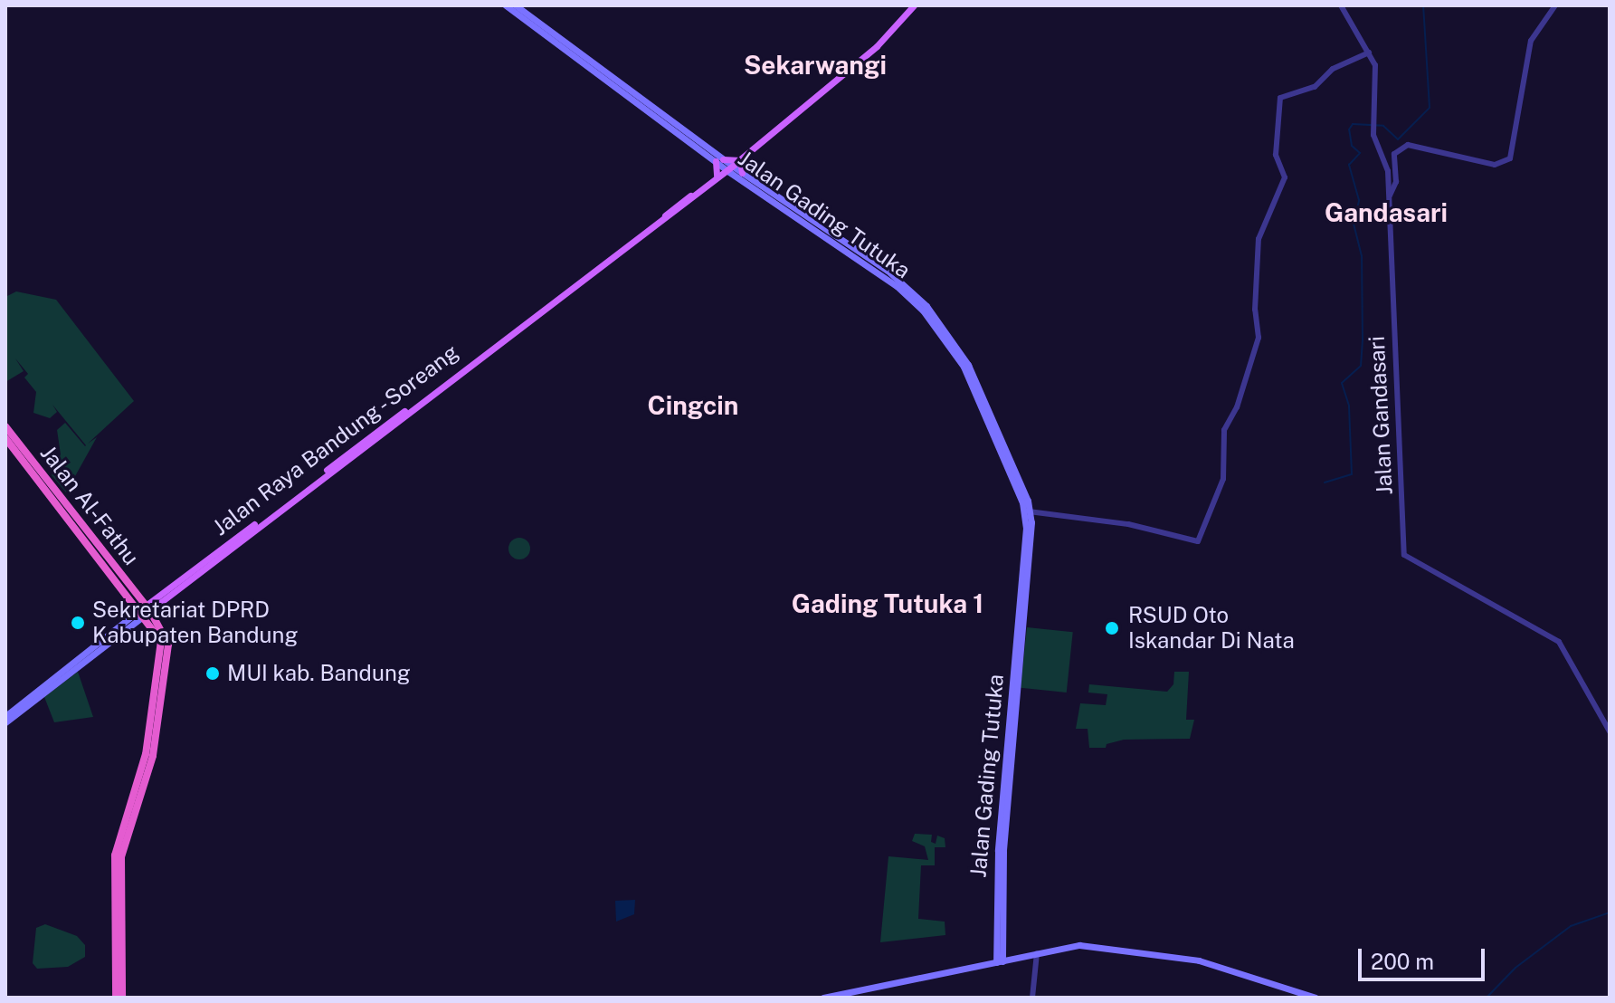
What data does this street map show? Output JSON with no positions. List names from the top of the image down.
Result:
{
  "streets": {
    "highway": ["Jalan Al-Fathu"],
    "main road": ["Jalan Gading Tutuka", "Jalan Raya Bandung - Soreang"],
    "street": ["Jalan Gandasari"]
  },
  "crossings": [
    ["Jalan Gading Tutuka", "Jalan Raya Bandung - Soreang"],
    ["Jalan Raya Bandung - Soreang", "Jalan Al-Fathu"]
  ],
  "districts": [
    "Sekarwangi",
    "Gandasari",
    "Cingcin",
    "Gading Tutuka 1"
  ],
  "places": ["Sekretariat DPRD Kabupaten Bandung", "RSUD Oto Iskandar Di Nata", "MUI kab. Bandung"],
  "scale_bar": "200 m"
}
